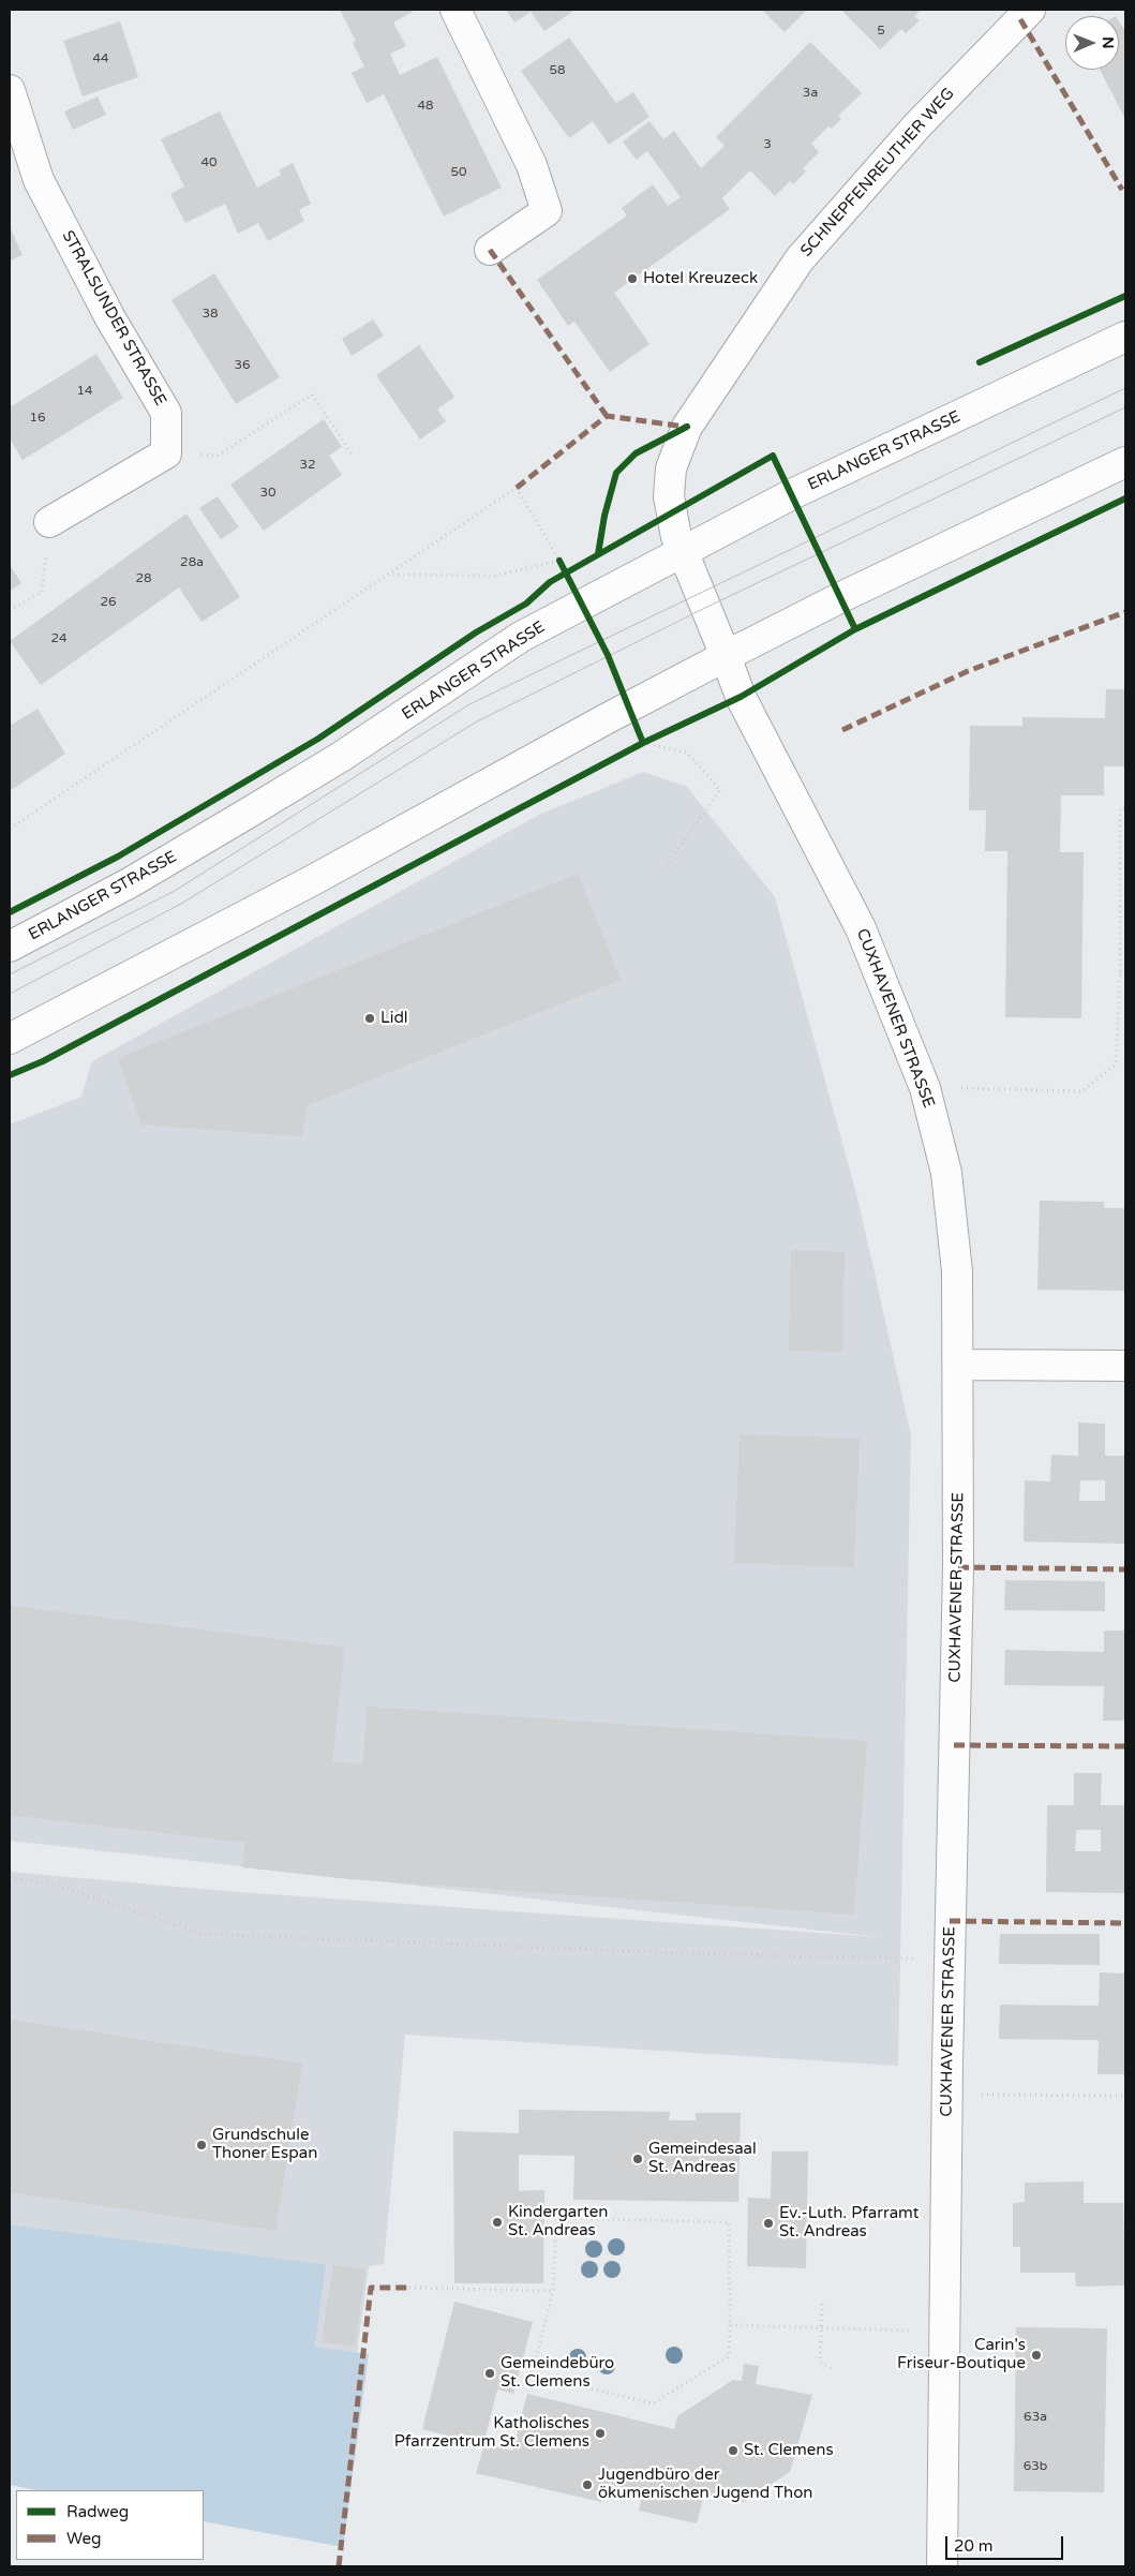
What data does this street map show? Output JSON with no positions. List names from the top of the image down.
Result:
{
  "streets": {
    "street": [
      "SCHNEPFENREUTHER WEG",
      "STRALSUNDER STRASSE",
      "ERLANGER STRASSE",
      "CUXHAVENER STRASSE"
    ]
  },
  "crossings": [
    ["SCHNEPFENREUTHER WEG", "ERLANGER STRASSE"],
    ["SCHNEPFENREUTHER WEG", "CUXHAVENER STRASSE"]
  ],
  "places": [
    "Hotel Kreuzeck",
    "Lidl",
    "Grundschule Thoner Espan",
    "Gemeindesaal St. Andreas",
    "Kindergarten St. Andreas",
    "Ev.-Luth. Pfarramt St. Andreas",
    "Carin's Friseur-Boutique",
    "Gemeindebüro St. Clemens",
    "Katholisches Pfarrzentrum St. Clemens",
    "St. Clemens",
    "Jugendbüro der ökumenischen Jugend Thon"
  ],
  "house_numbers": [
    "5",
    "44",
    "58",
    "3a",
    "48",
    "3",
    "40",
    "50",
    "38",
    "36",
    "14",
    "16",
    "32",
    "30",
    "28a",
    "28",
    "26",
    "24",
    "63a",
    "63b"
  ],
  "legend": ["Radweg", "Weg"],
  "scale_bar": "20 m",
  "north": "right"
}
